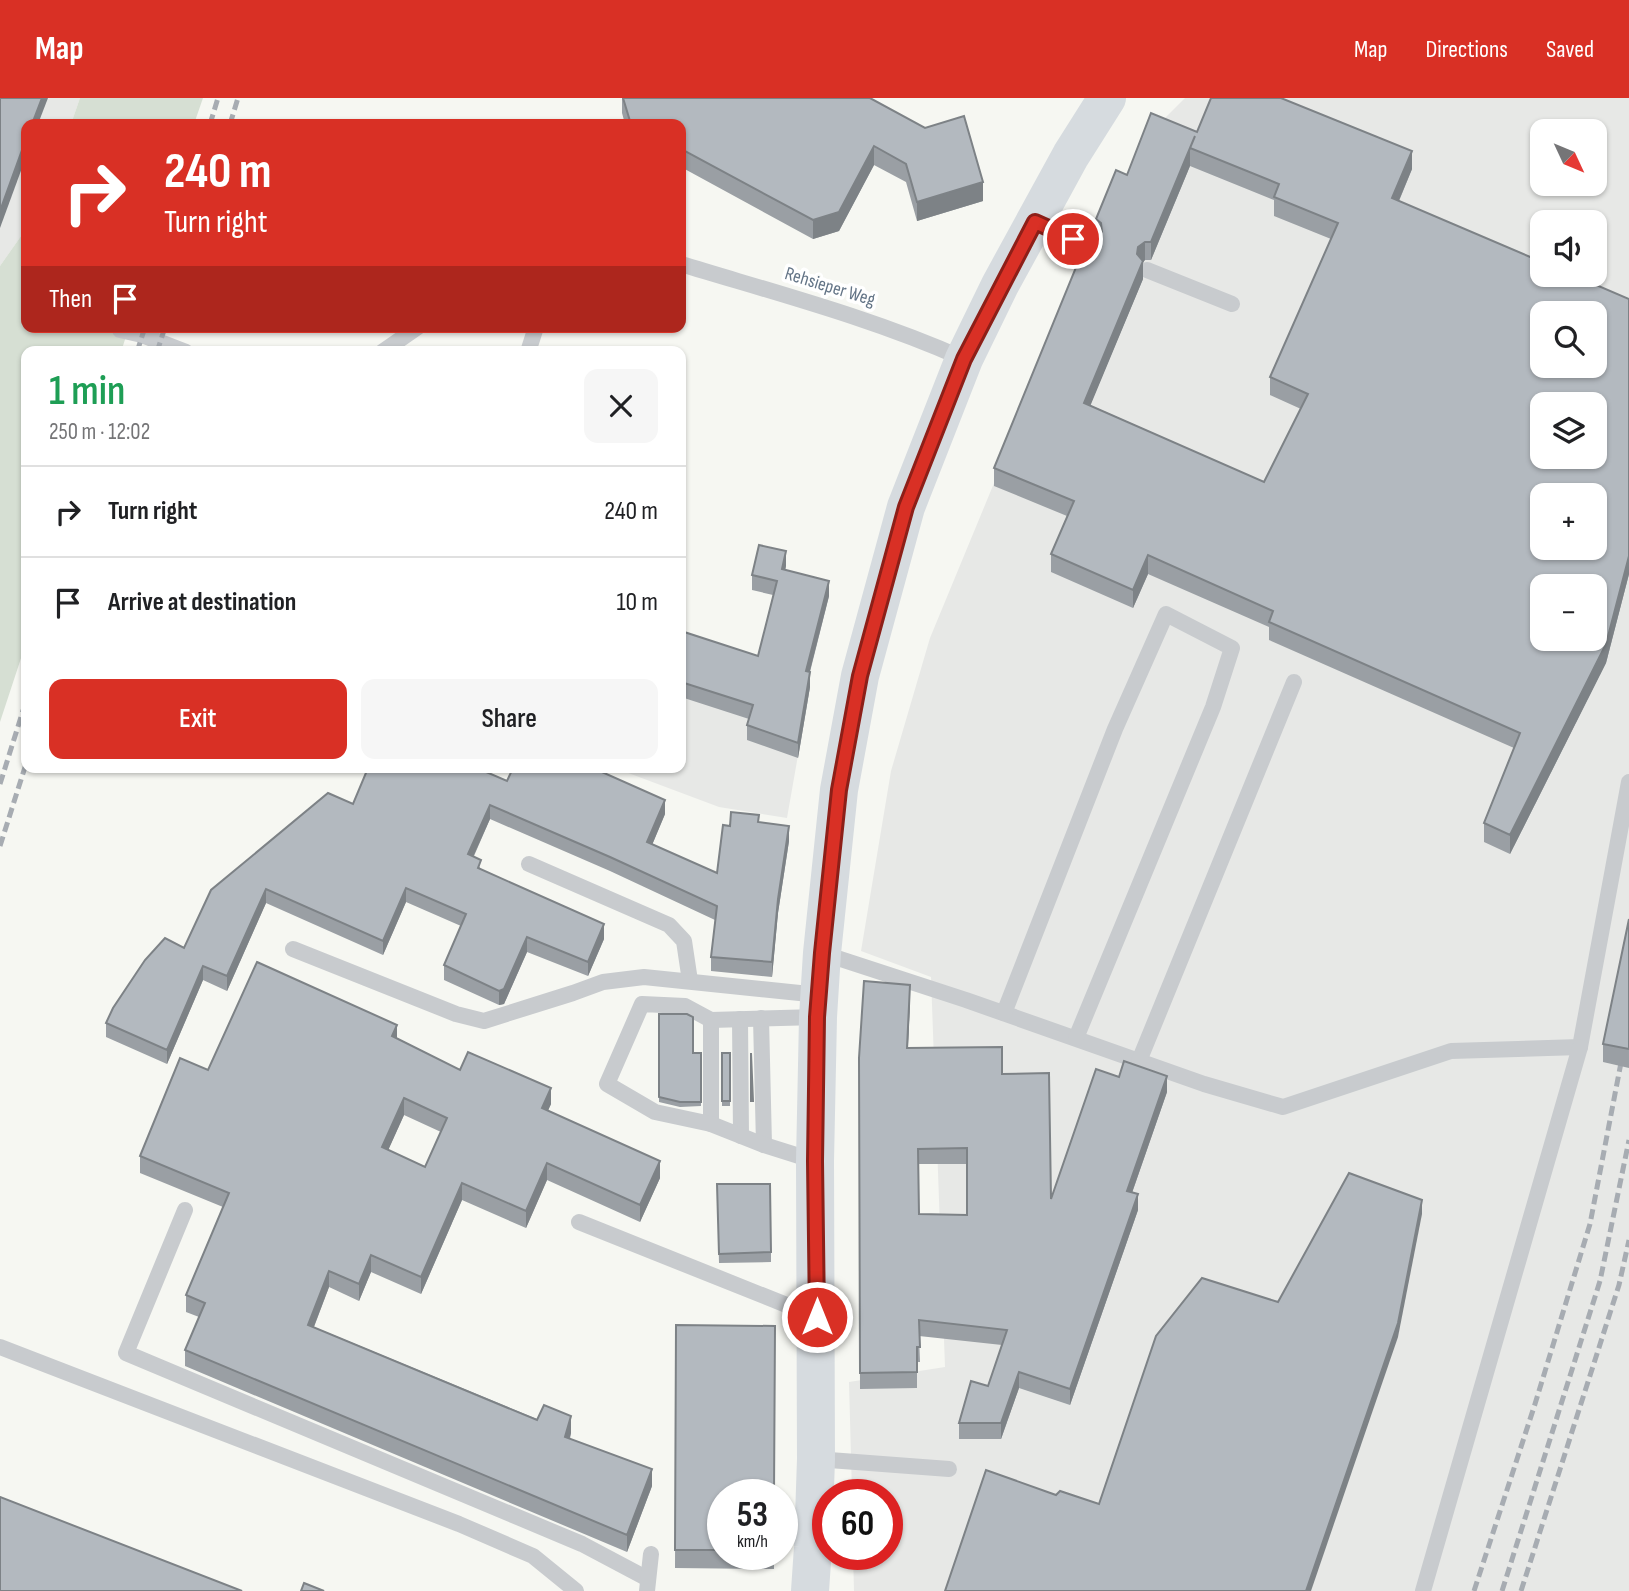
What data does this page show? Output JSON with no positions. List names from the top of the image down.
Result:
{
  "streets": {
    "lane": ["Rehsieper Weg"]
  },
  "north": "bottom right",
  "page": {
    "header": "Map",
    "nav": ["Map", "Directions", "Saved"],
    "map_buttons": ["+", "−"],
    "turn": ["240 m", "Turn right"],
    "then": "Then",
    "heading": ["1 min", "250 m · 12:02"],
    "list": [
      {
        "name": "Turn right",
        "value": "240 m"
      },
      {
        "name": "Arrive at destination",
        "value": "10 m"
      }
    ],
    "buttons": ["Exit", "Share"],
    "speed": "53 km/h",
    "limit": "60"
  }
}
